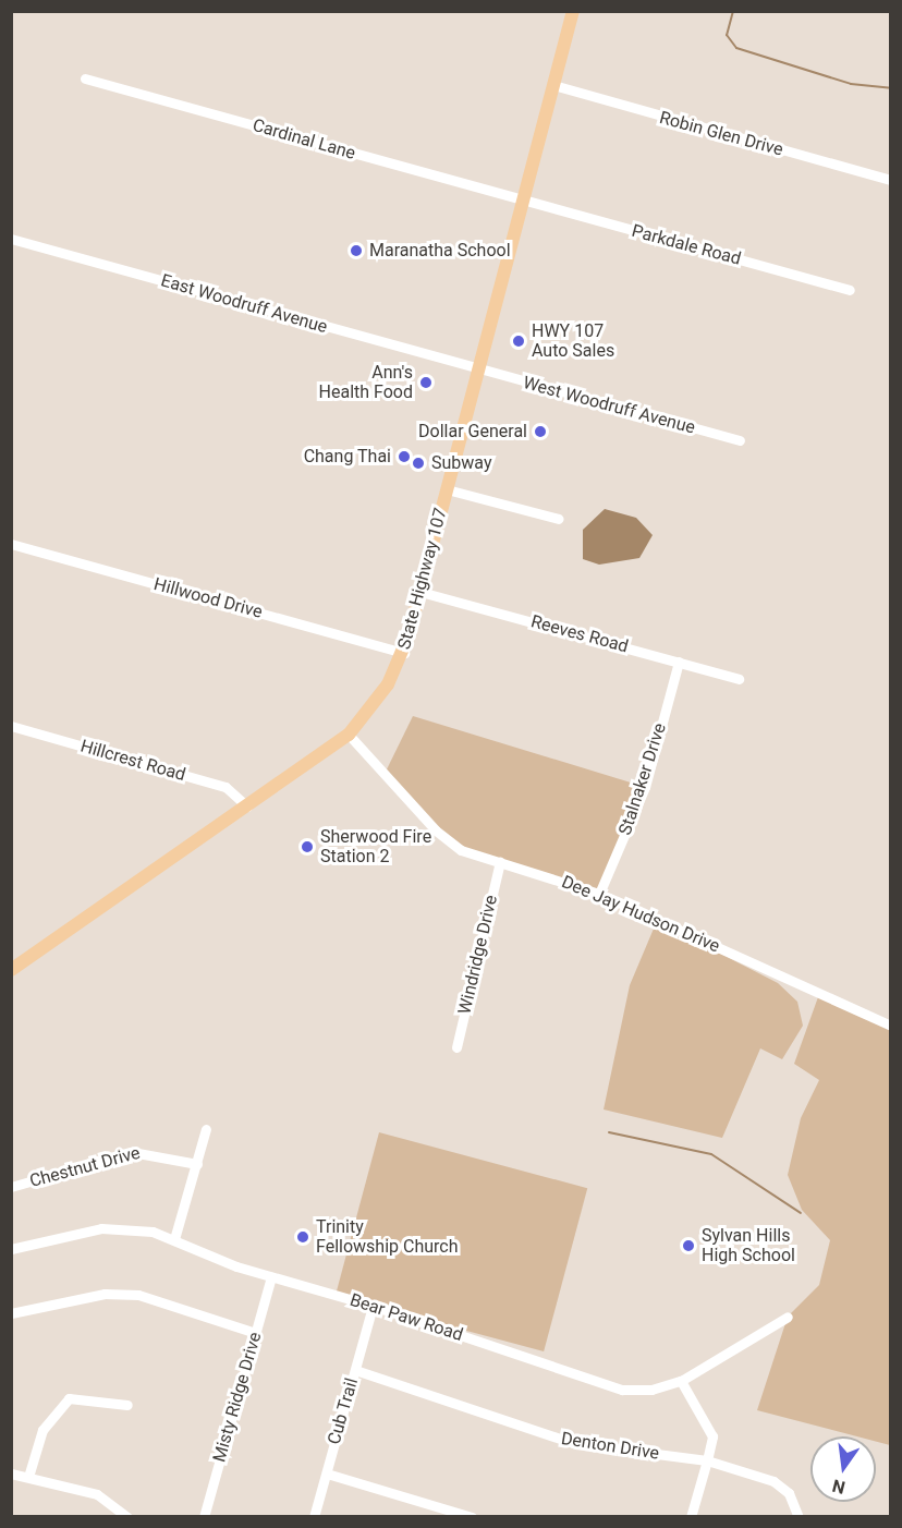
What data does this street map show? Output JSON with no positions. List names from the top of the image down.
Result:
{
  "streets": {
    "main road": ["State Highway 107"],
    "street": [
      "Robin Glen Drive",
      "Cardinal Lane",
      "Parkdale Road",
      "East Woodruff Avenue",
      "West Woodruff Avenue",
      "Hillwood Drive",
      "Reeves Road",
      "Hillcrest Road",
      "Stalnaker Drive",
      "Dee Jay Hudson Drive",
      "Windridge Drive",
      "Chestnut Drive",
      "Bear Paw Road",
      "Misty Ridge Drive",
      "Cub Trail",
      "Denton Drive"
    ]
  },
  "crossings": [
    ["Robin Glen Drive", "State Highway 107"],
    ["Cardinal Lane", "Parkdale Road"],
    ["Cardinal Lane", "State Highway 107"],
    ["Parkdale Road", "State Highway 107"],
    ["East Woodruff Avenue", "West Woodruff Avenue"],
    ["East Woodruff Avenue", "State Highway 107"],
    ["West Woodruff Avenue", "State Highway 107"],
    ["State Highway 107", "Hillwood Drive"],
    ["State Highway 107", "Reeves Road"],
    ["State Highway 107", "Hillcrest Road"],
    ["State Highway 107", "Dee Jay Hudson Drive"],
    ["Reeves Road", "Stalnaker Drive"],
    ["Stalnaker Drive", "Dee Jay Hudson Drive"],
    ["Dee Jay Hudson Drive", "Windridge Drive"],
    ["Bear Paw Road", "Misty Ridge Drive"],
    ["Bear Paw Road", "Cub Trail"],
    ["Cub Trail", "Denton Drive"]
  ],
  "places": [
    "Maranatha School",
    "HWY 107 Auto Sales",
    "Ann's Health Food",
    "Dollar General",
    "Chang Thai",
    "Subway",
    "Sherwood Fire Station 2",
    "Trinity Fellowship Church",
    "Sylvan Hills High School"
  ],
  "north": "bottom"
}
